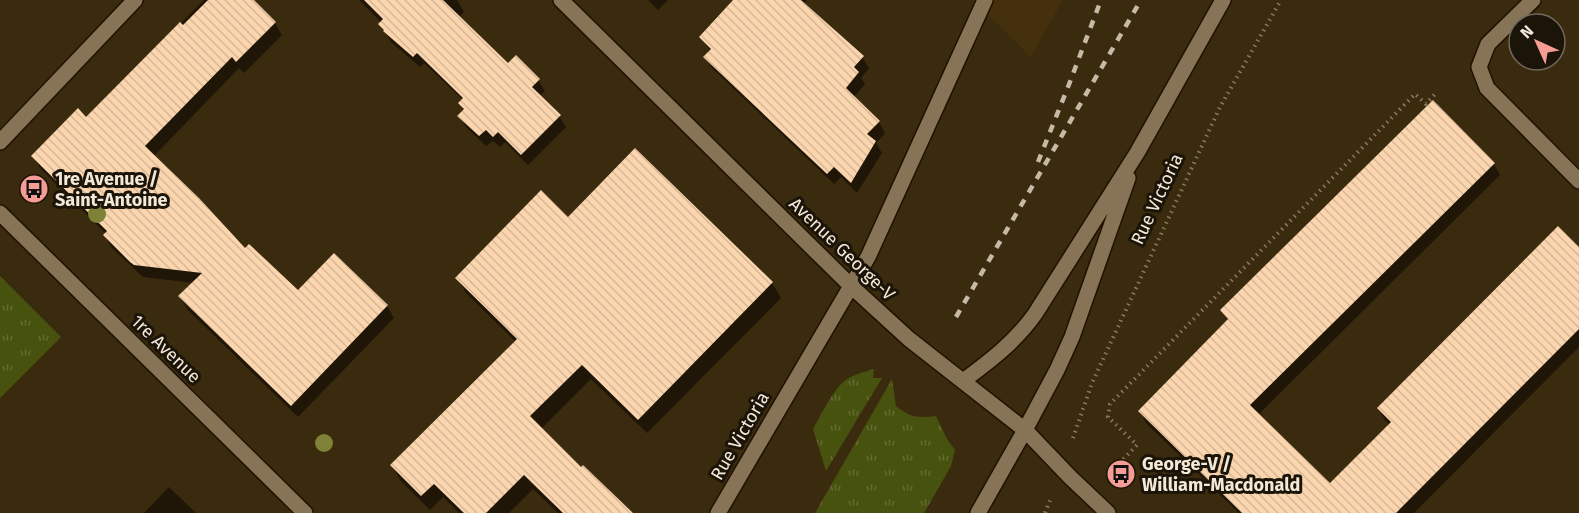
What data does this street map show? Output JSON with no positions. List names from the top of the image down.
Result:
{
  "streets": {
    "street": ["Rue Victoria", "Avenue George-V", "1re Avenue"]
  },
  "crossings": [
    ["Rue Victoria", "Avenue George-V"]
  ],
  "places": {
    "bus stop": ["1re Avenue / Saint-Antoine", "George-V / William-Macdonald"]
  },
  "north": "top left"
}
